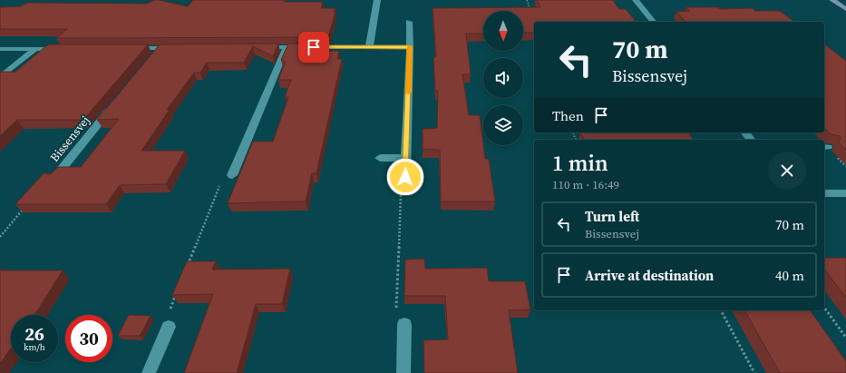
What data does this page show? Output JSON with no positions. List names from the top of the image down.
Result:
{
  "streets": {
    "street": ["Bissensvej"]
  },
  "north": "bottom",
  "page": {
    "turn": ["70 m", "Bissensvej"],
    "then": "Then",
    "heading": ["1 min", "110 m · 16:49"],
    "list": [
      {
        "name": "Turn left",
        "note": "Bissensvej",
        "value": "70 m"
      },
      {
        "name": "Arrive at destination",
        "value": "40 m"
      }
    ],
    "speed": "26 km/h",
    "limit": "30"
  }
}
